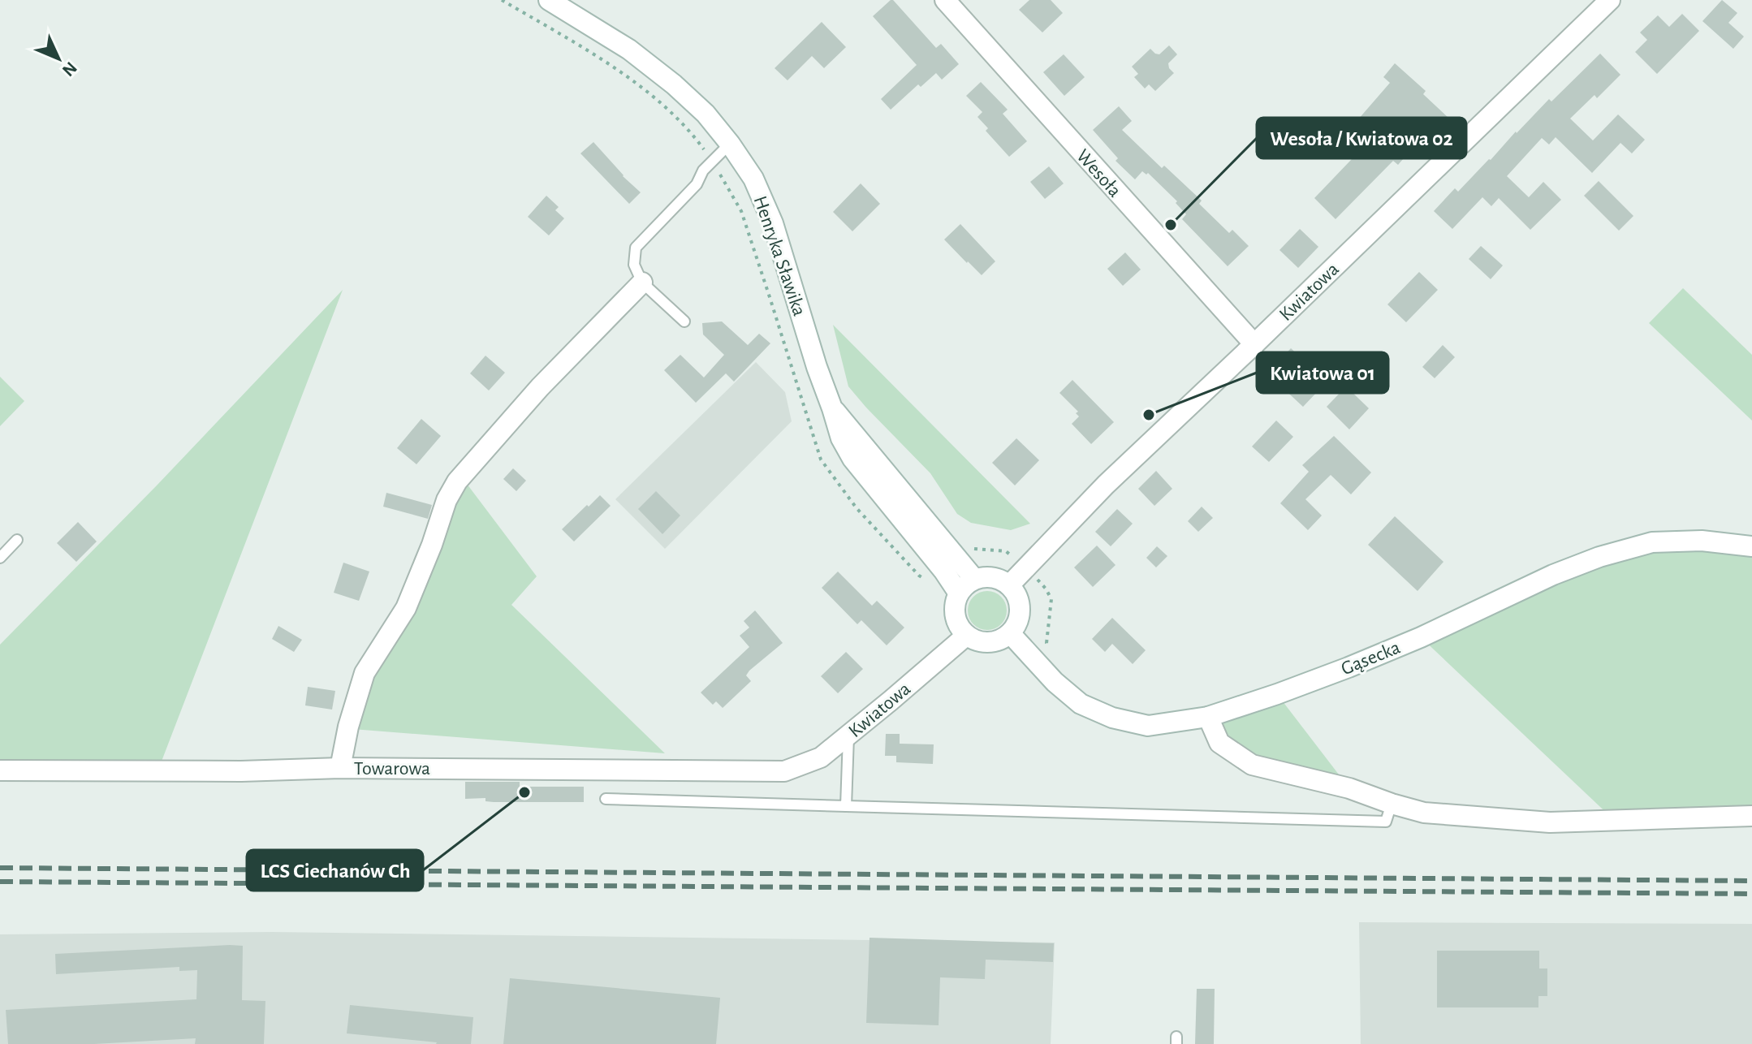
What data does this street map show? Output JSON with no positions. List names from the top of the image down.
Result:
{
  "streets": {
    "street": [
      "Wesoła",
      "Henryka Sławika",
      "Kwiatowa",
      "Gąsecka",
      "Towarowa"
    ]
  },
  "crossings": [
    ["Wesoła", "Kwiatowa"],
    ["Henryka Sławika", "Kwiatowa"],
    ["Henryka Sławika", "Gąsecka"],
    ["Kwiatowa", "Gąsecka"],
    ["Kwiatowa", "Towarowa"]
  ],
  "places": ["Wesoła / Kwiatowa 02", "Kwiatowa 01", "LCS Ciechanów Ch"],
  "north": "bottom right"
}
